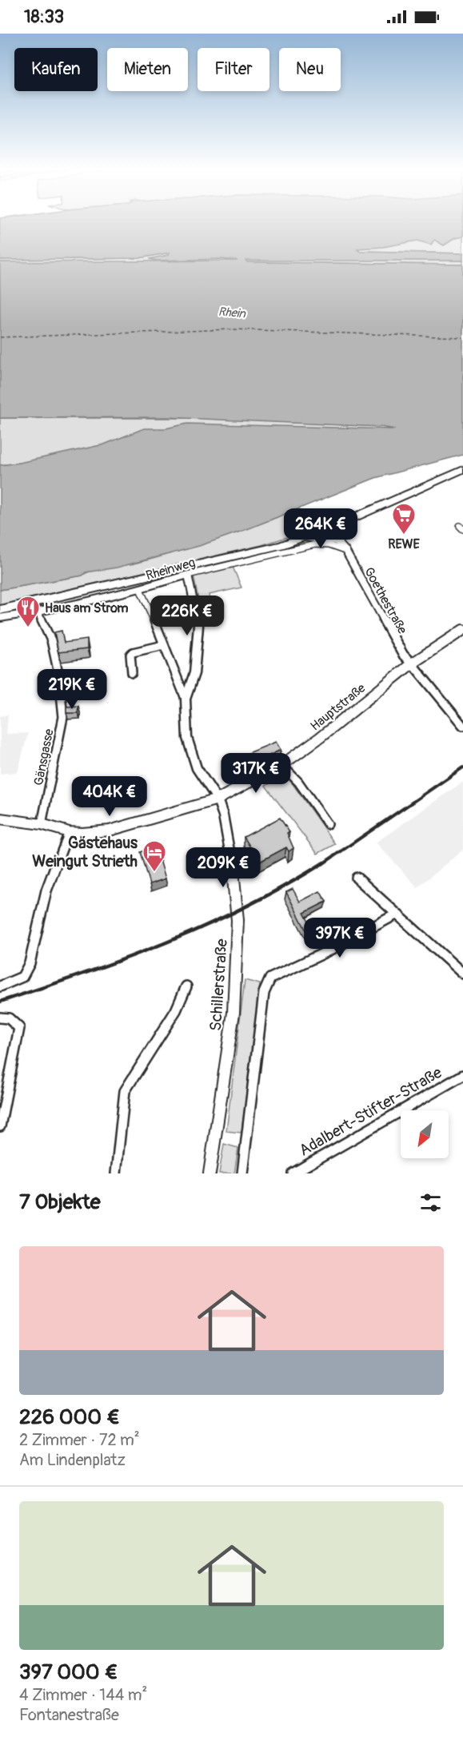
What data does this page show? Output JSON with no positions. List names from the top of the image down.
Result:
{
  "streets": {
    "main road": ["Hauptstraße"],
    "street": [
      "Rheinweg",
      "Goethestraße",
      "Gänsgasse",
      "Schillerstraße",
      "Adalbert-Stifter-Straße"
    ]
  },
  "crossings": [
    ["Rheinweg", "Goethestraße"],
    ["Rheinweg", "Gänsgasse"],
    ["Goethestraße", "Hauptstraße"],
    ["Hauptstraße", "Gänsgasse"],
    ["Hauptstraße", "Schillerstraße"]
  ],
  "water": ["Rhein"],
  "places": {
    "supermarket": ["REWE"],
    "restaurant": ["Haus am Strom"],
    "hotel": ["Gästehaus Weingut Strieth"]
  },
  "north": "bottom left",
  "page": {
    "status": "18:33",
    "chip": [
      "Kaufen",
      "Mieten",
      "Filter",
      "Neu"
    ],
    "price": [
      "264K €",
      "226K €",
      "219K €",
      "317K €",
      "404K €",
      "209K €",
      "397K €"
    ],
    "heading": "7 Objekte",
    "list": [
      {
        "name": "226 000 €",
        "note": "2 Zimmer · 72 m² · Am Lindenplatz"
      },
      {
        "name": "397 000 €",
        "note": "4 Zimmer · 144 m² · Fontanestraße"
      }
    ]
  }
}
